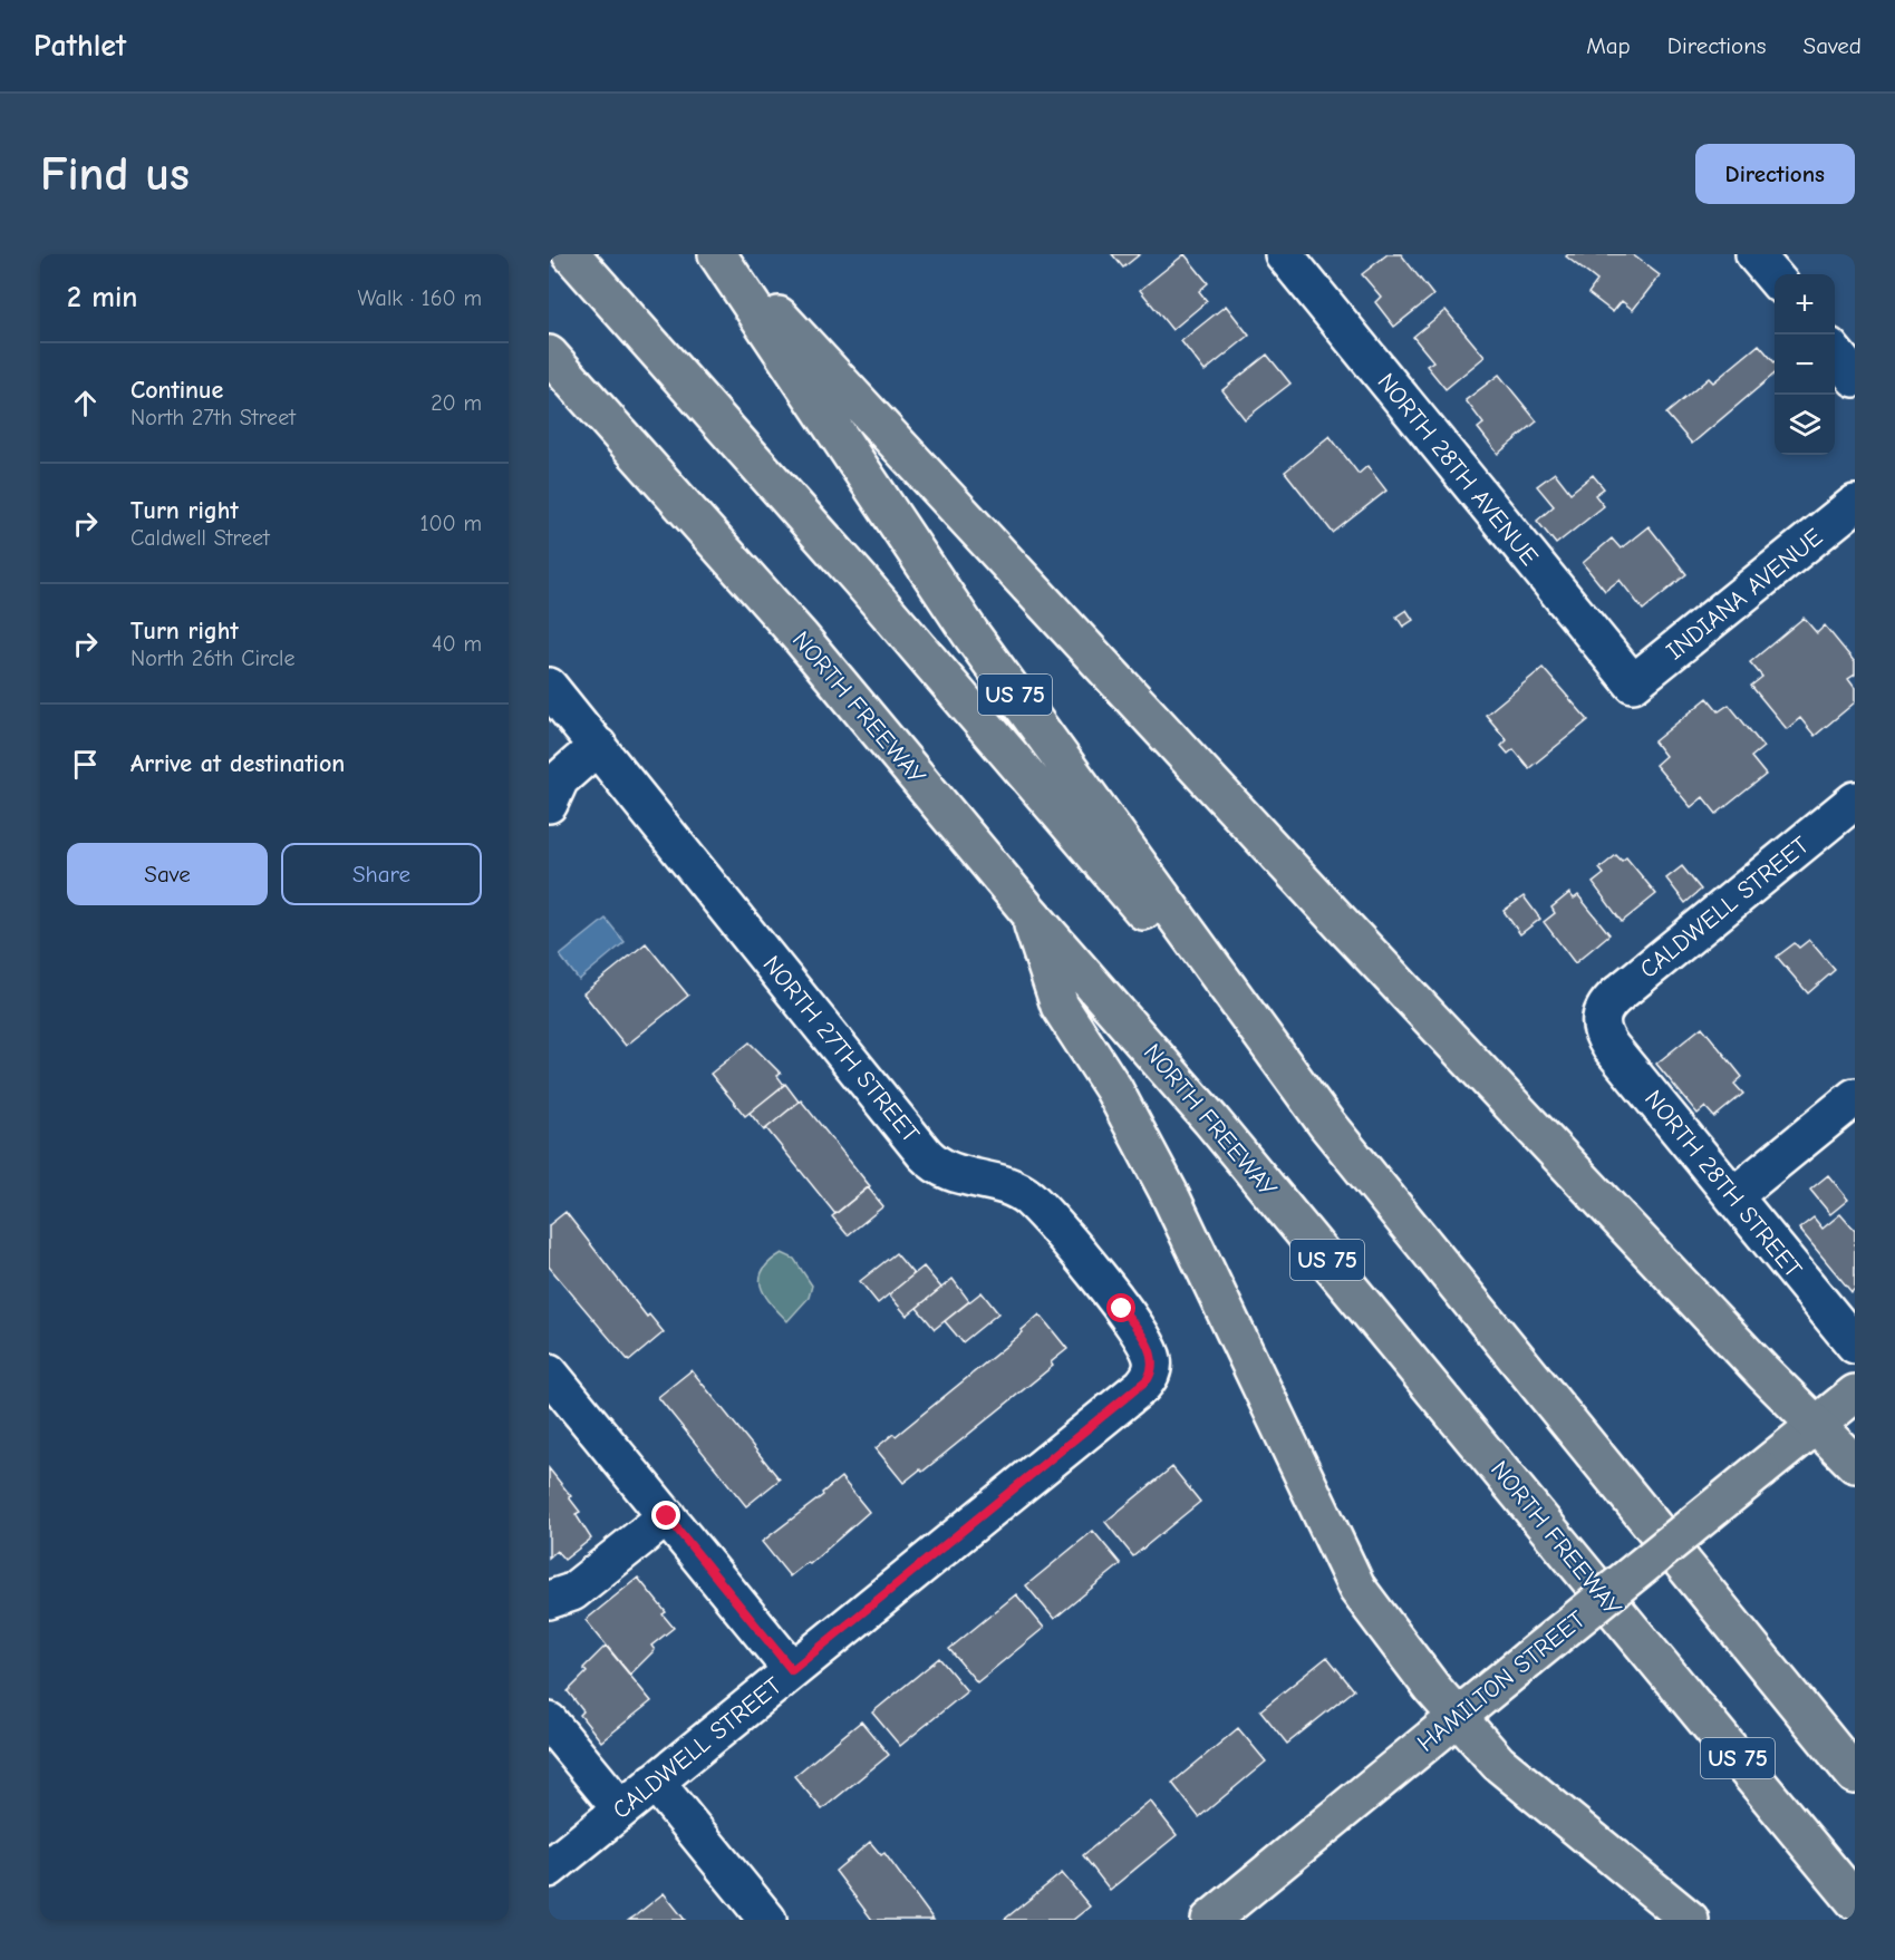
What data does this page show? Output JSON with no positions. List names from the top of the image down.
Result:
{
  "streets": {
    "main road": ["US 75", "NORTH FREEWAY", "HAMILTON STREET"],
    "street": [
      "NORTH 28TH AVENUE",
      "INDIANA AVENUE",
      "CALDWELL STREET",
      "NORTH 27TH STREET",
      "NORTH 28TH STREET"
    ]
  },
  "crossings": [
    ["NORTH 28TH AVENUE", "INDIANA AVENUE"],
    ["CALDWELL STREET", "NORTH 27TH STREET"],
    ["CALDWELL STREET", "NORTH 28TH STREET"]
  ],
  "page": {
    "header": "Pathlet",
    "nav": ["Map", "Directions", "Saved"],
    "buttons": [
      "Directions",
      ["Save", "Share"]
    ],
    "title": "Find us",
    "heading": ["2 min", "Walk · 160 m"],
    "map_buttons": ["+", "−"],
    "list": [
      ["Continue", "North 27th Street", "20 m"],
      ["Turn right", "Caldwell Street", "100 m"],
      ["Turn right", "North 26th Circle", "40 m"],
      "Arrive at destination"
    ]
  }
}
